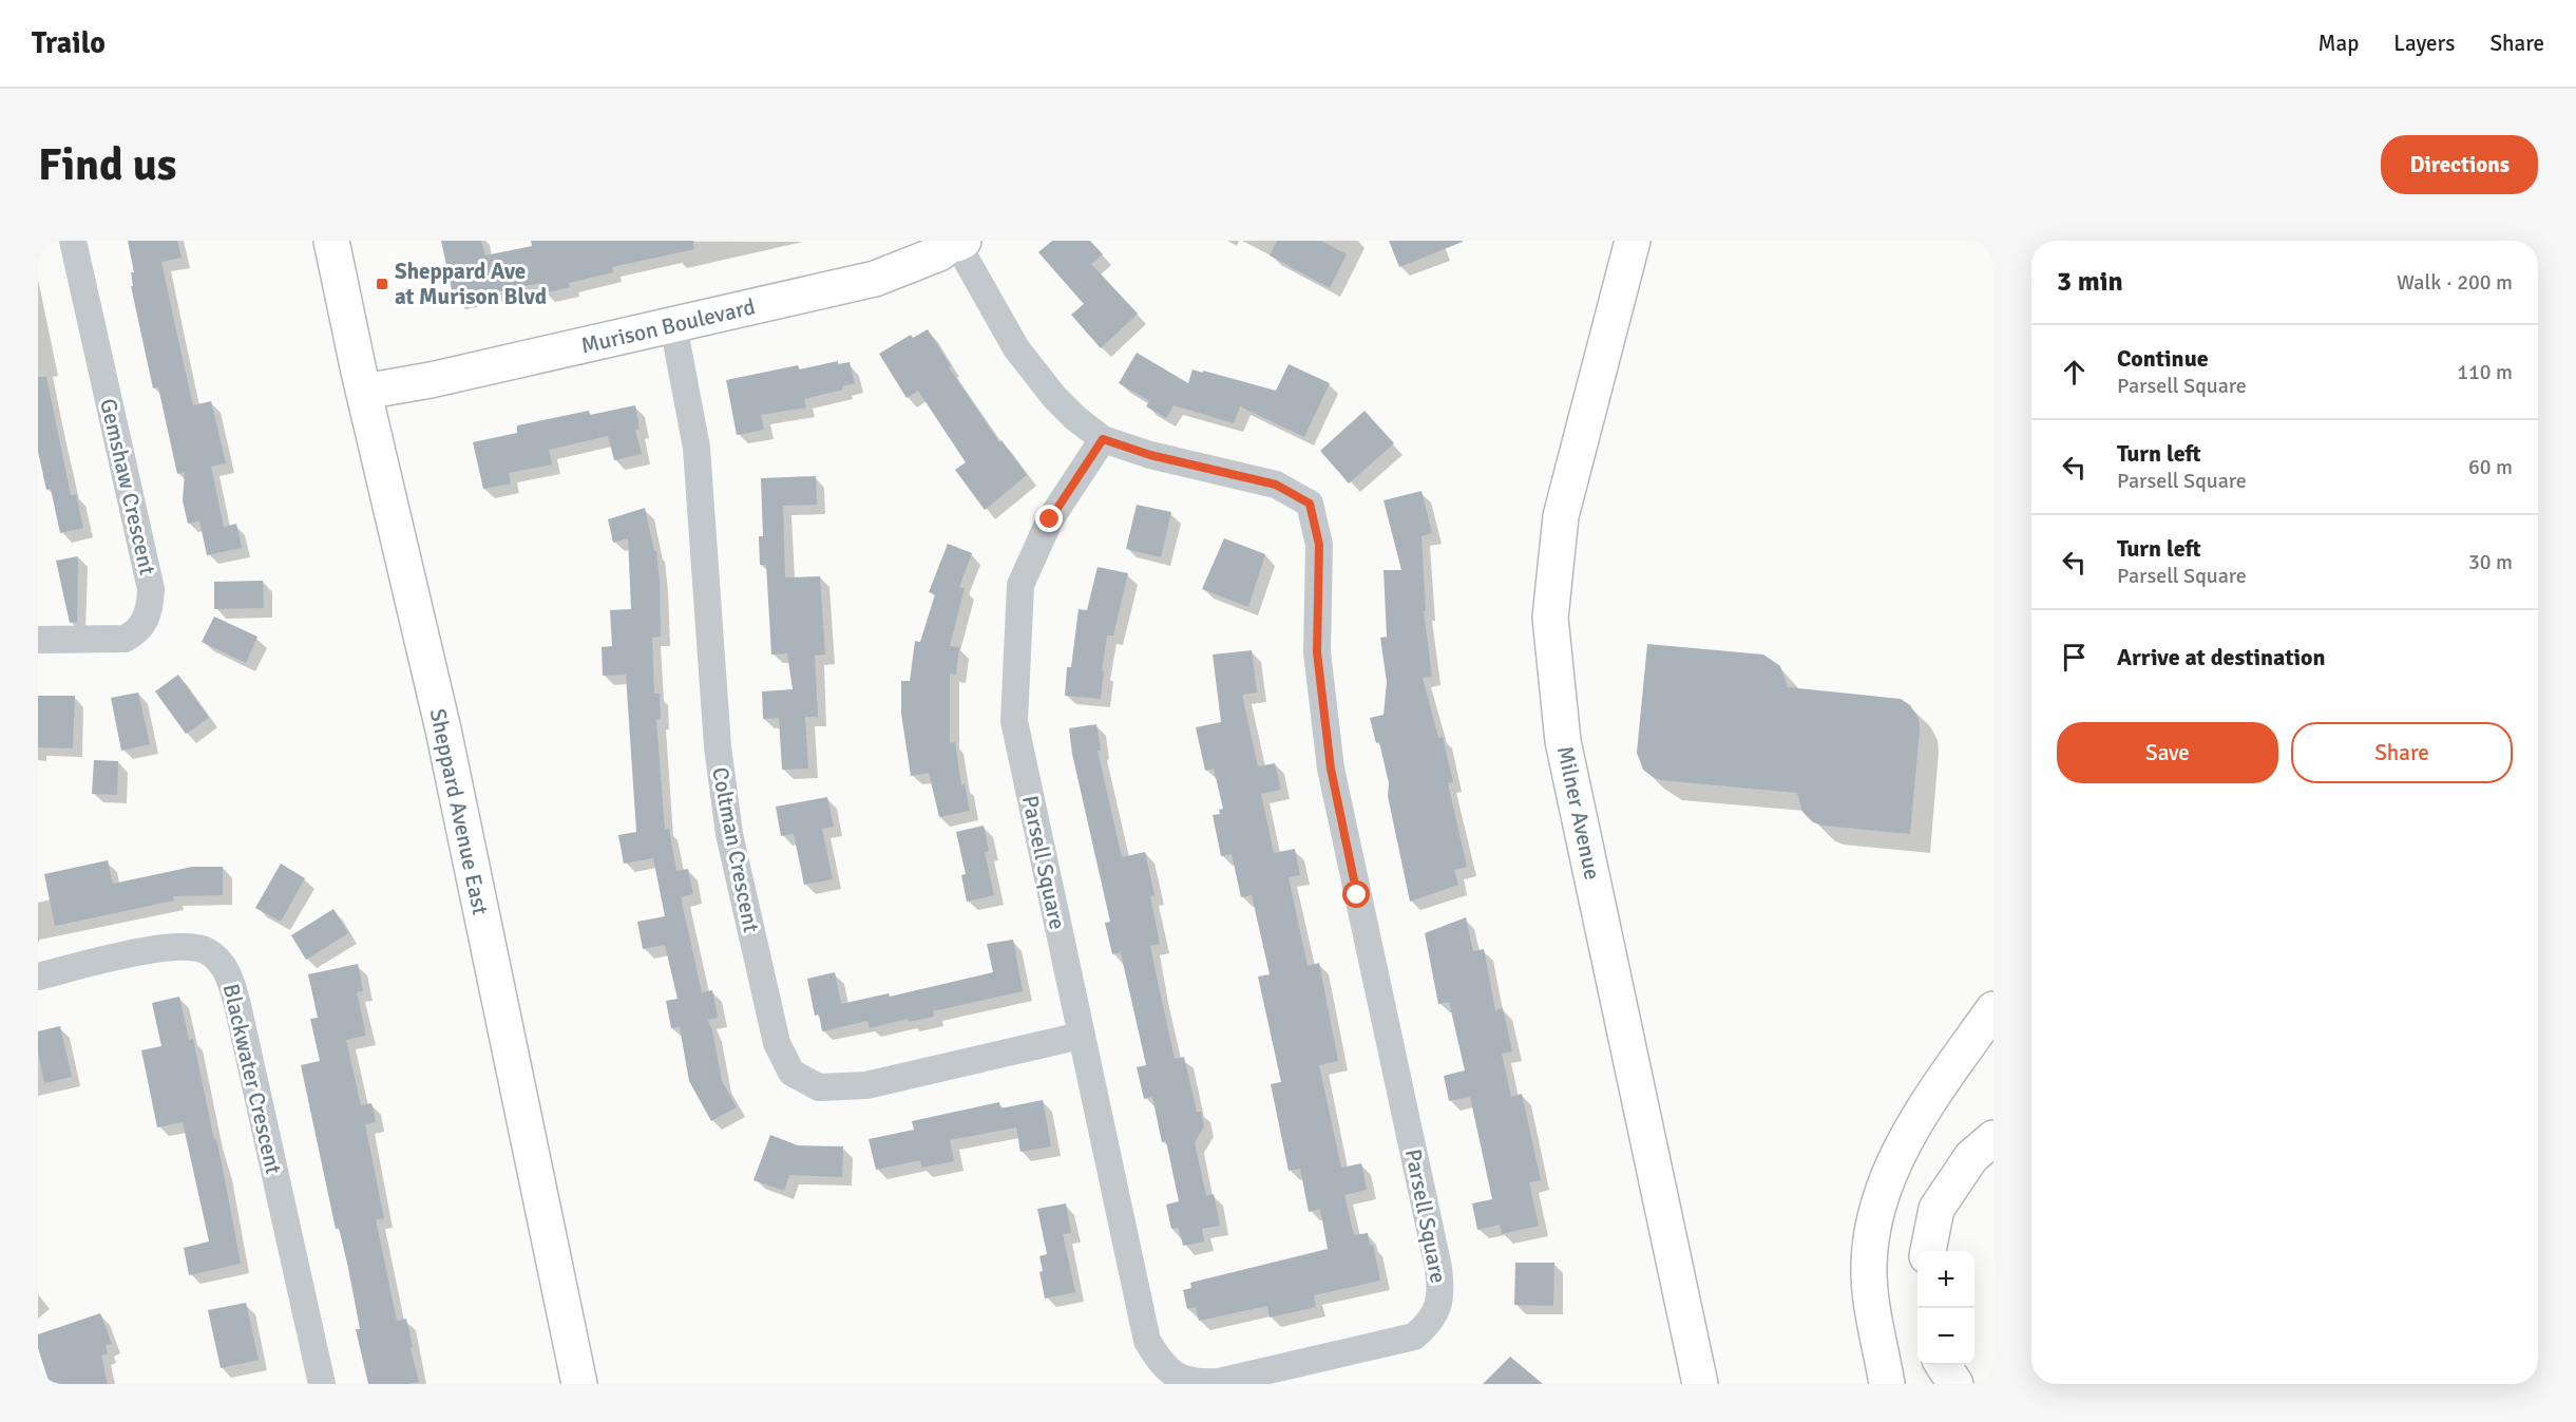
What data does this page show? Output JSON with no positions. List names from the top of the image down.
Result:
{
  "streets": {
    "main road": ["Murison Boulevard", "Sheppard Avenue East", "Milner Avenue"],
    "street": [
      "Gemshaw Crescent",
      "Coltman Crescent",
      "Parsell Square",
      "Blackwater Crescent"
    ]
  },
  "crossings": [
    ["Murison Boulevard", "Sheppard Avenue East"],
    ["Murison Boulevard", "Coltman Crescent"],
    ["Murison Boulevard", "Parsell Square"],
    ["Coltman Crescent", "Parsell Square"]
  ],
  "places": {
    "transit": ["Sheppard Ave at Murison Blvd"]
  },
  "page": {
    "header": "Trailo",
    "nav": ["Map", "Layers", "Share"],
    "buttons": [
      "Directions",
      ["Save", "Share"]
    ],
    "title": "Find us",
    "heading": ["3 min", "Walk · 200 m"],
    "list": [
      ["Continue", "Parsell Square", "110 m"],
      ["Turn left", "Parsell Square", "60 m"],
      ["Turn left", "Parsell Square", "30 m"],
      "Arrive at destination"
    ],
    "map_buttons": ["+", "−"]
  }
}
